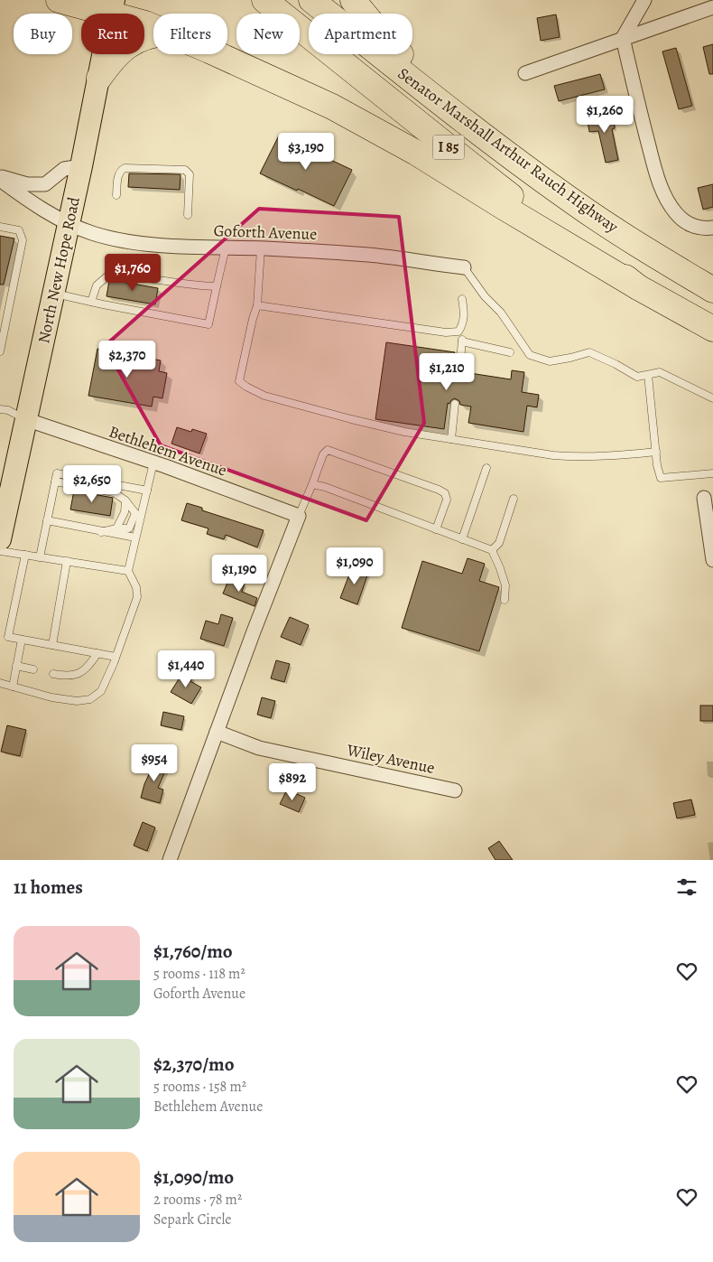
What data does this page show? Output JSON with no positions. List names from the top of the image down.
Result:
{
  "streets": {
    "highway": ["I 85", "Senator Marshall Arthur Rauch Highway"],
    "main road": ["North New Hope Road"],
    "street": ["Goforth Avenue", "Bethlehem Avenue", "Wiley Avenue"]
  },
  "crossings": [
    ["Goforth Avenue", "North New Hope Road"],
    ["North New Hope Road", "Bethlehem Avenue"]
  ],
  "page": {
    "chip": [
      "Buy",
      "Rent",
      "Filters",
      "New",
      "Apartment"
    ],
    "price": [
      "$1,260",
      "$3,190",
      "$1,760",
      "$2,370",
      "$1,210",
      "$2,650",
      "$1,090",
      "$1,190",
      "$1,440",
      "$954",
      "$892"
    ],
    "heading": "11 homes",
    "list": [
      {
        "name": "$1,760/mo",
        "note": "5 rooms · 118 m² · Goforth Avenue"
      },
      {
        "name": "$2,370/mo",
        "note": "5 rooms · 158 m² · Bethlehem Avenue"
      },
      {
        "name": "$1,090/mo",
        "note": "2 rooms · 78 m² · Separk Circle"
      }
    ]
  }
}
